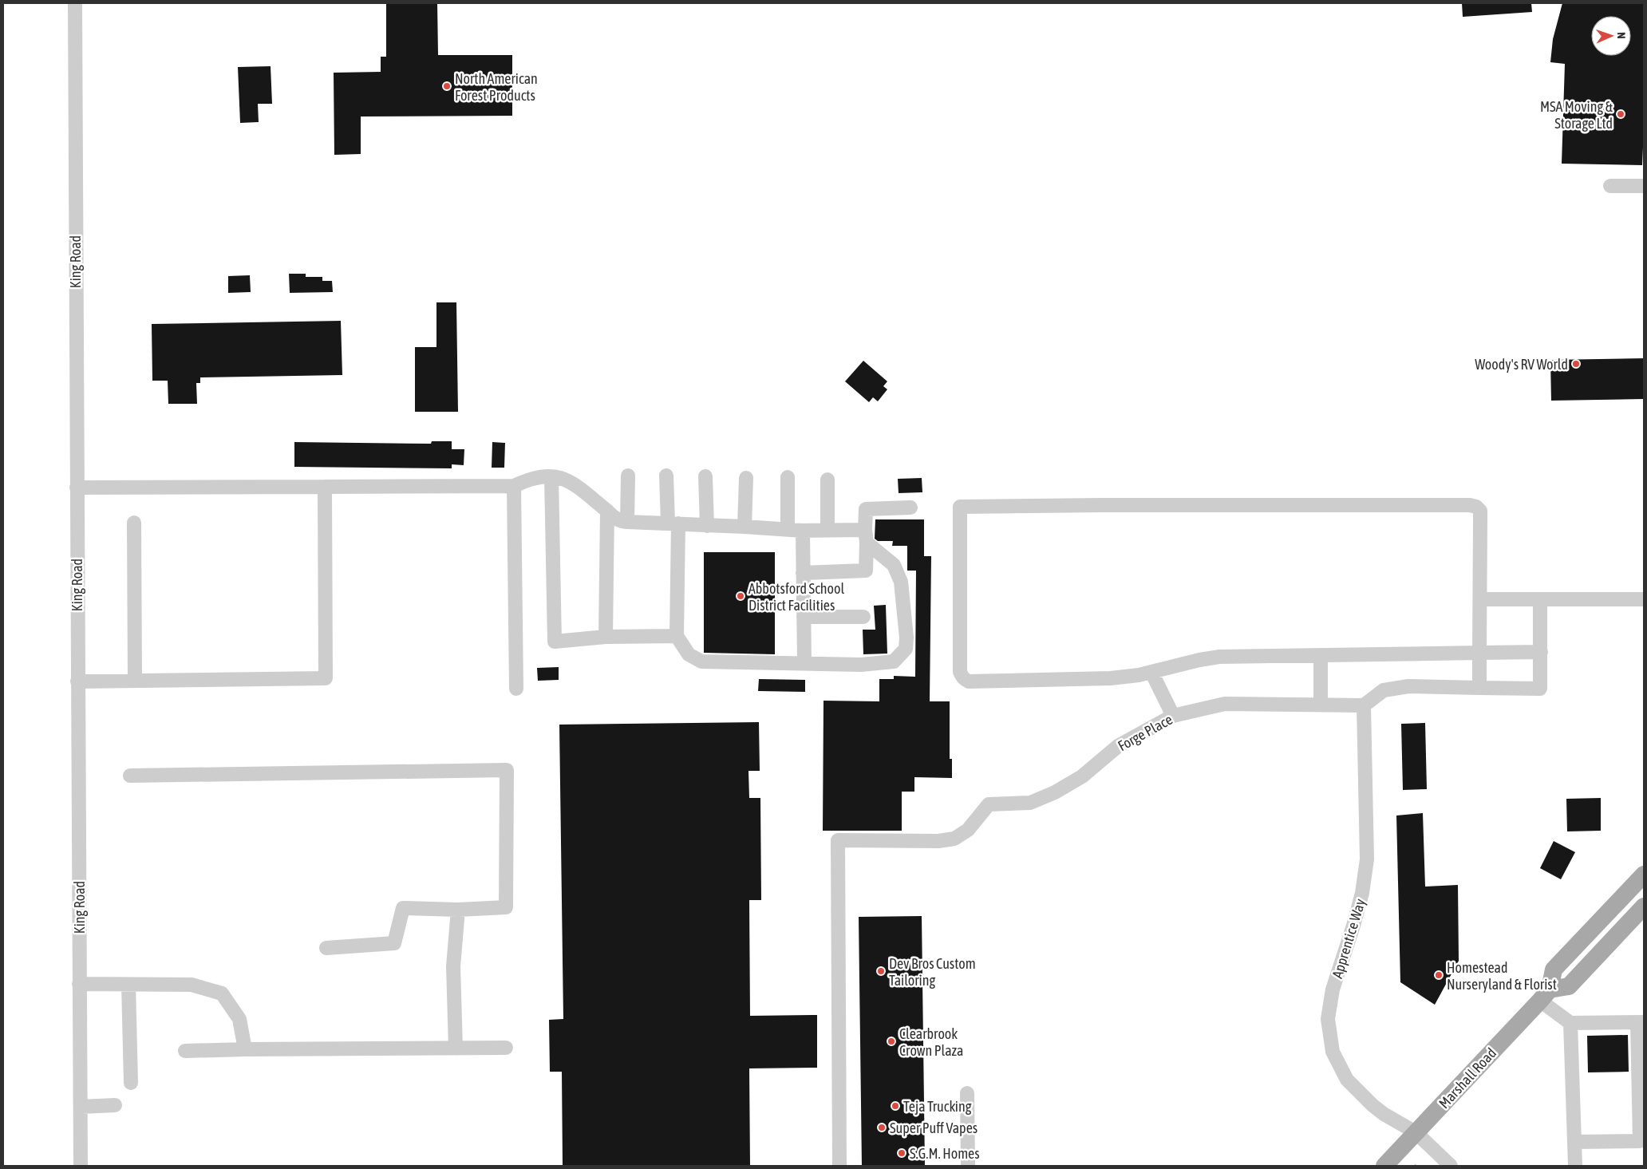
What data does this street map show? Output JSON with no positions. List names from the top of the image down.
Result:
{
  "streets": {
    "main road": ["Marshall Road"],
    "street": ["King Road", "Forge Place", "Apprentice Way"]
  },
  "crossings": [
    ["Forge Place", "Apprentice Way"],
    ["Apprentice Way", "Marshall Road"]
  ],
  "places": [
    "North American Forest Products",
    "MSA Moving & Storage Ltd",
    "Woody's RV World",
    "Abbotsford School District Facilities",
    "Dev Bros Custom Tailoring",
    "Homestead Nurseryland & Florist",
    "Clearbrook Crown Plaza",
    "Teja Trucking",
    "Super Puff Vapes",
    "S.G.M. Homes"
  ],
  "north": "right"
}
